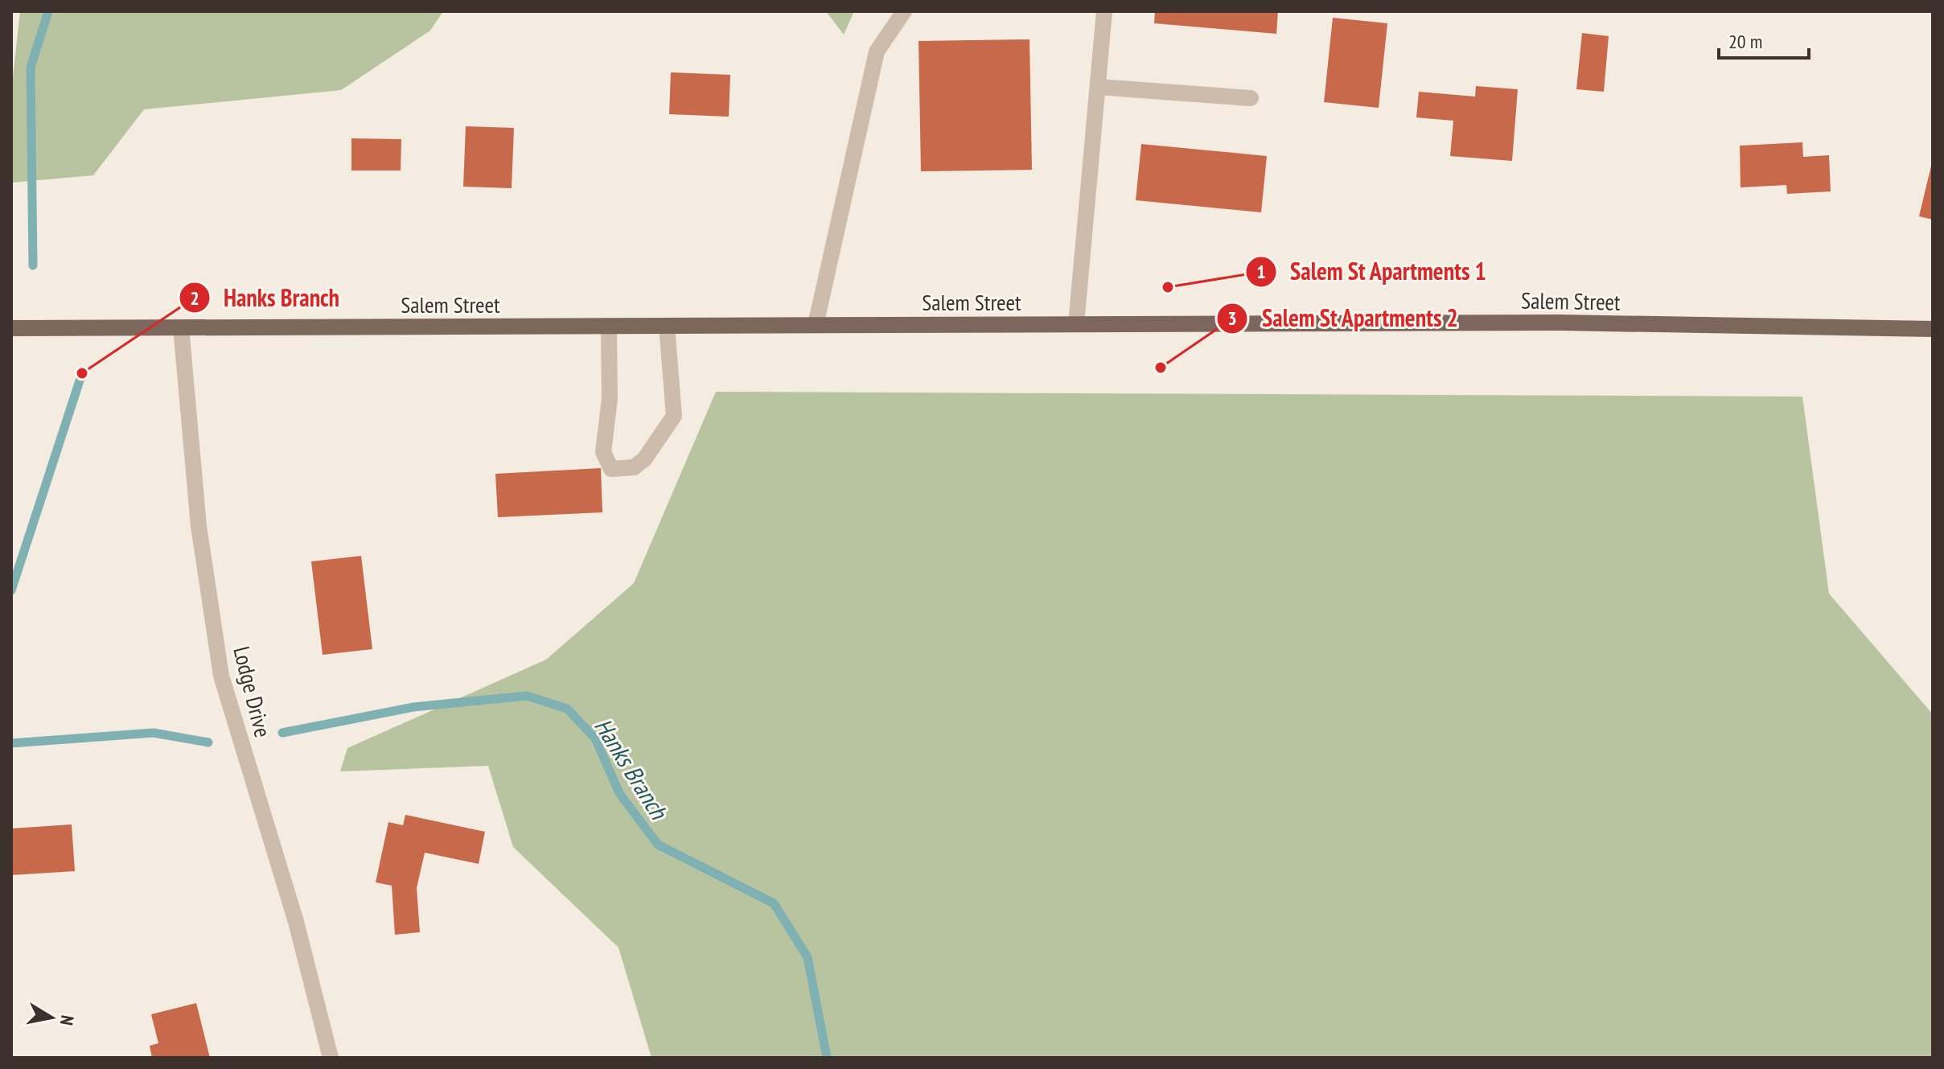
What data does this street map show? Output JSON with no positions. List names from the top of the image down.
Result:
{
  "streets": {
    "main road": ["Salem Street"],
    "street": ["Lodge Drive"]
  },
  "crossings": [
    ["Salem Street", "Lodge Drive"]
  ],
  "water": ["Hanks Branch"],
  "places": ["Salem St Apartments 1", "Salem St Apartments 2", "Hanks Branch"],
  "scale_bar": "20 m",
  "north": "right"
}
